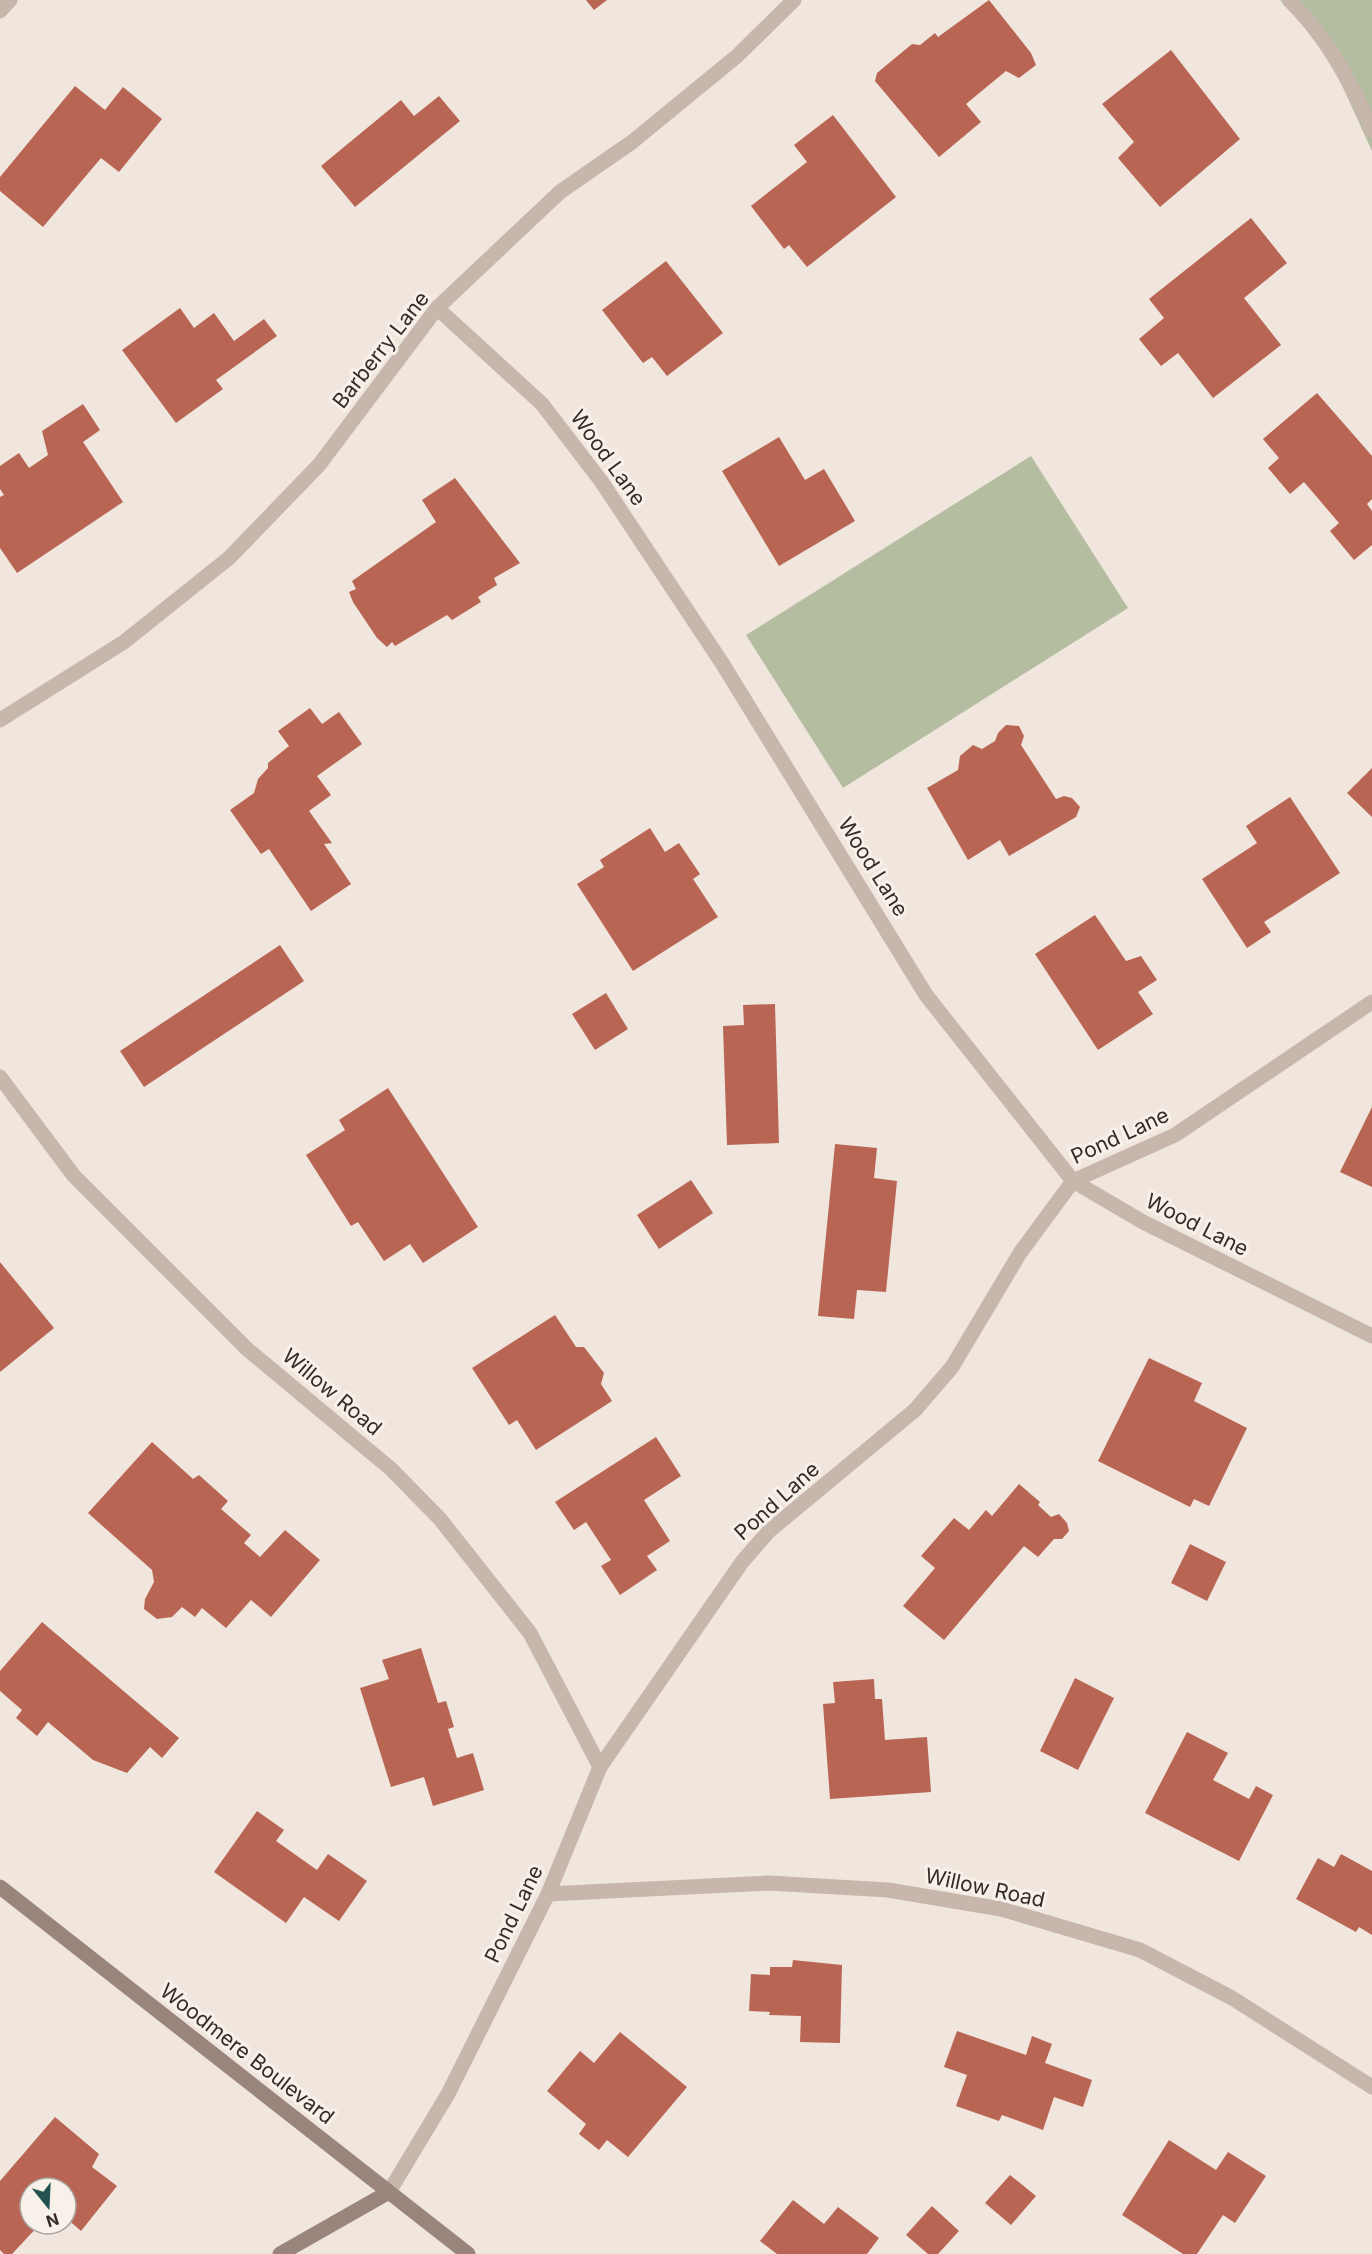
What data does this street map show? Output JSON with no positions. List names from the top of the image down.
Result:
{
  "streets": {
    "street": [
      "Barberry Lane",
      "Wood Lane",
      "Pond Lane",
      "Willow Road",
      "Woodmere Boulevard"
    ]
  },
  "crossings": [
    ["Barberry Lane", "Wood Lane"],
    ["Wood Lane", "Pond Lane"],
    ["Pond Lane", "Willow Road"],
    ["Pond Lane", "Woodmere Boulevard"]
  ],
  "north": "bottom"
}
